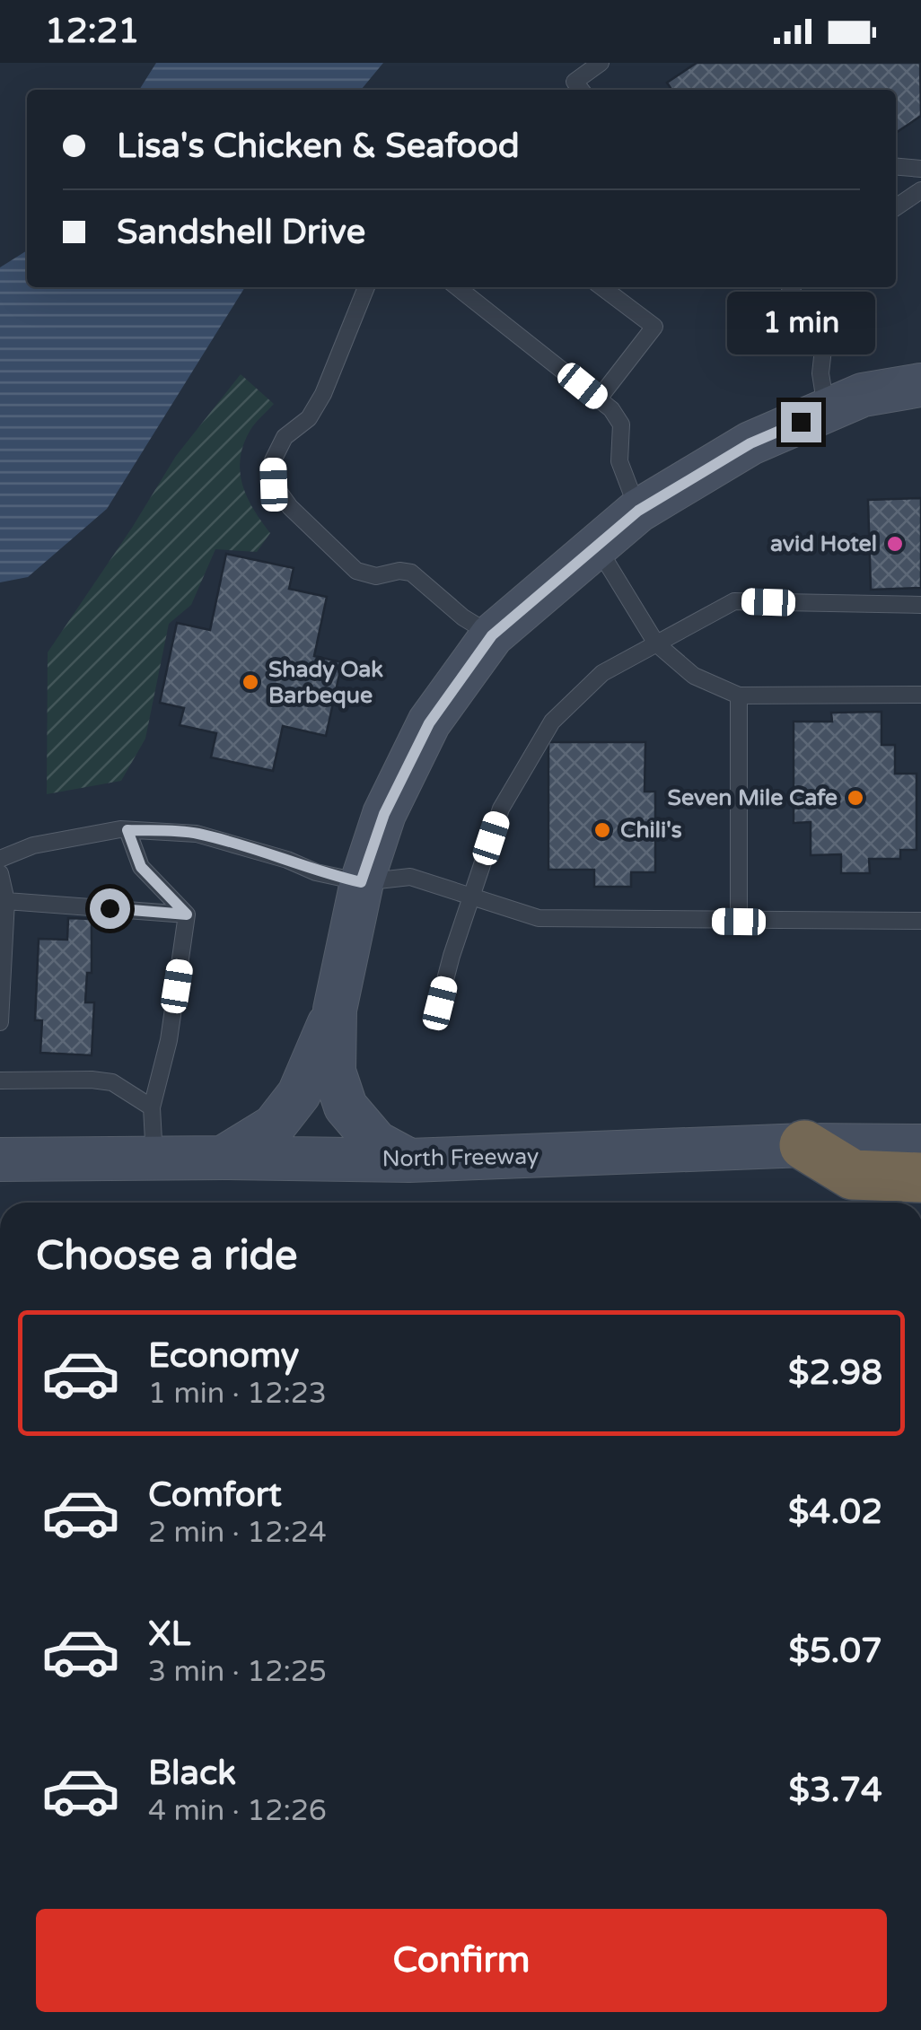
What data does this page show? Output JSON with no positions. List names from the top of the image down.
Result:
{
  "streets": {
    "street": ["North Freeway"]
  },
  "places": [
    "avid Hotel",
    "Shady Oak Barbeque",
    "Seven Mile Cafe",
    "Chili's"
  ],
  "page": {
    "status": "12:21",
    "banner": ["Lisa's Chicken & Seafood", "Sandshell Drive"],
    "bubble": "1 min",
    "heading": "Choose a ride",
    "list": [
      {
        "name": "Economy",
        "note": "1 min · 12:23",
        "value": "$2.98"
      },
      {
        "name": "Comfort",
        "note": "2 min · 12:24",
        "value": "$4.02"
      },
      {
        "name": "XL",
        "note": "3 min · 12:25",
        "value": "$5.07"
      },
      {
        "name": "Black",
        "note": "4 min · 12:26",
        "value": "$3.74"
      }
    ],
    "buttons": "Confirm"
  }
}
